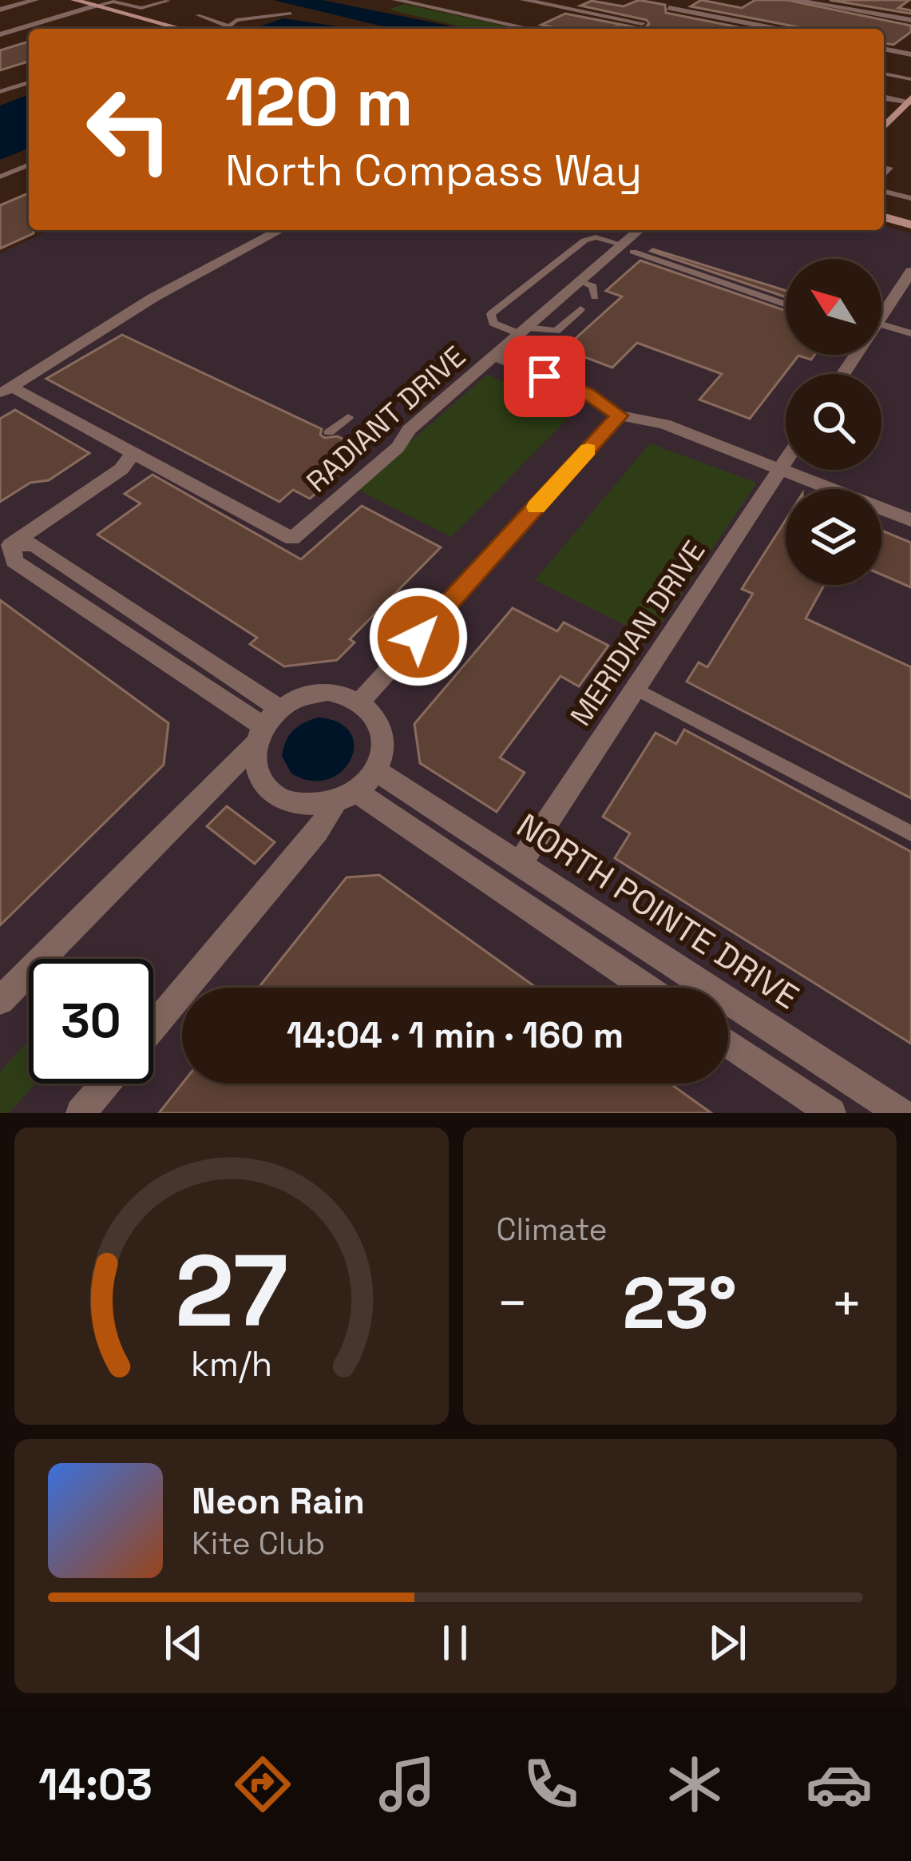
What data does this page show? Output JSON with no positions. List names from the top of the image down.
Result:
{
  "streets": {
    "street": ["RADIANT DRIVE", "MERIDIAN DRIVE", "NORTH POINTE DRIVE"]
  },
  "crossings": [
    ["MERIDIAN DRIVE", "NORTH POINTE DRIVE"]
  ],
  "north": "top left",
  "page": {
    "turn": ["120 m", "North Compass Way"],
    "limit": "30",
    "trip": "14:04 · 1 min · 160 m",
    "tile": "Climate",
    "heat": ["−", "23°", "+"],
    "song": ["Neon Rain", "Kite Club"],
    "tabs": "14:03",
    "gauge": ["27", "km/h"]
  }
}
